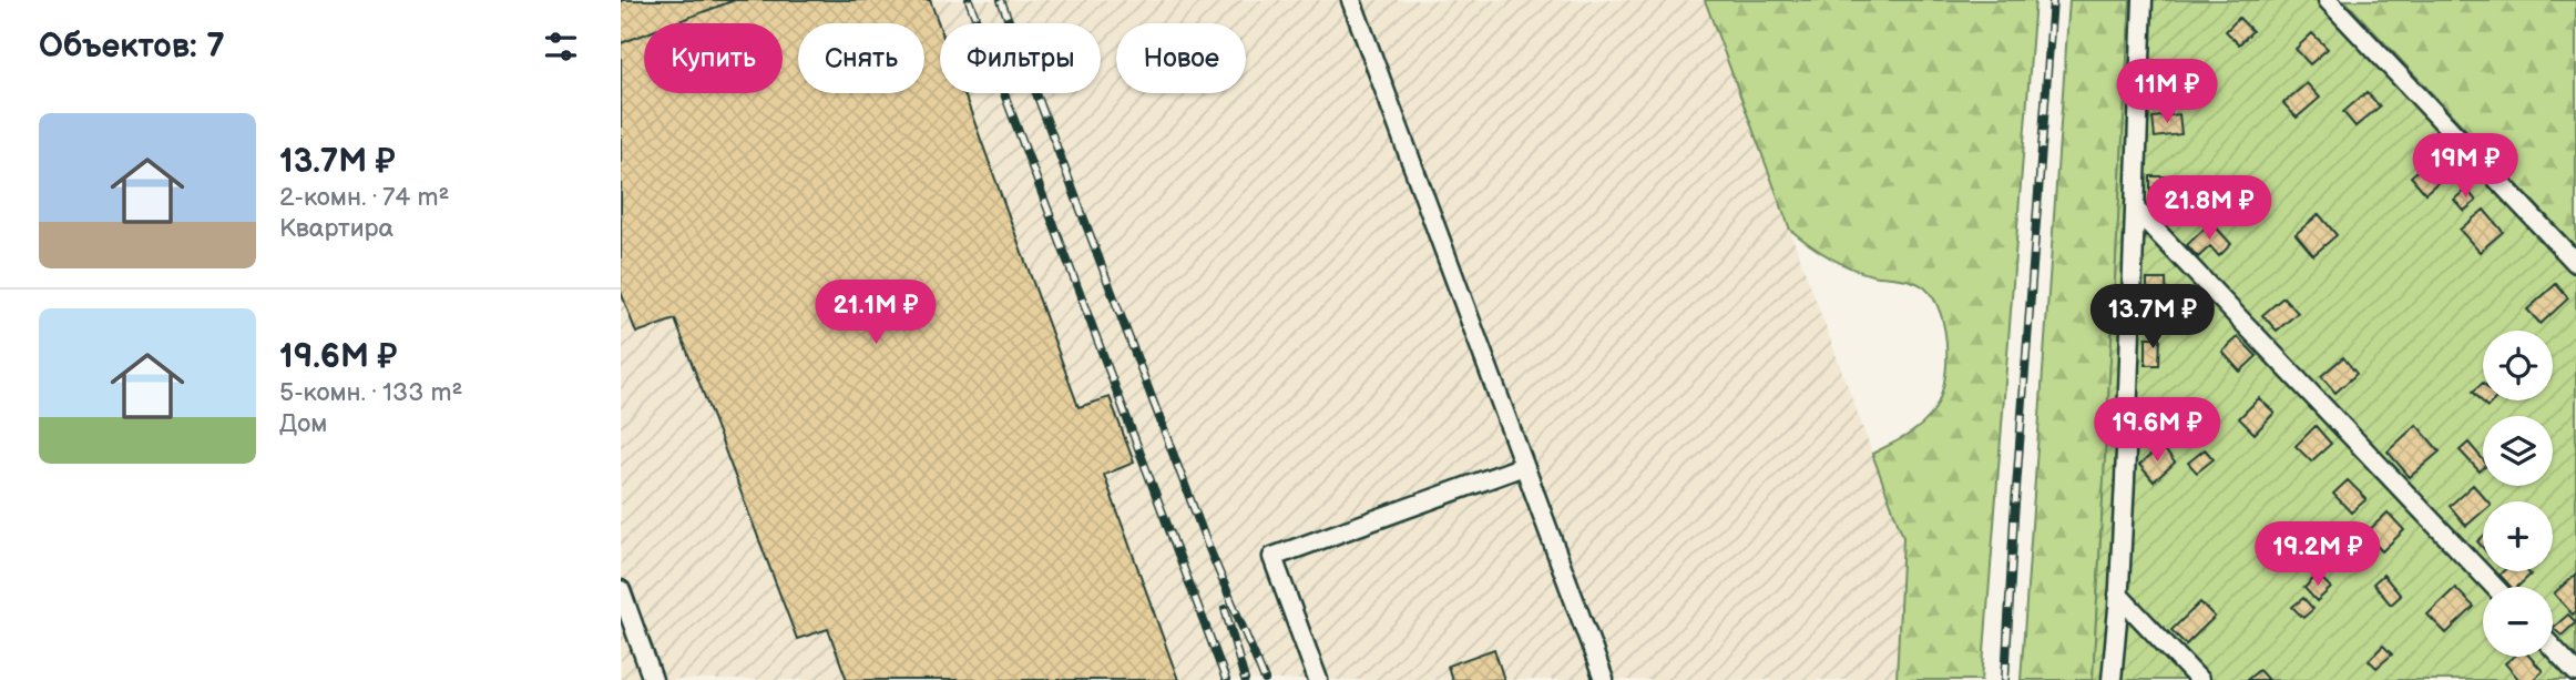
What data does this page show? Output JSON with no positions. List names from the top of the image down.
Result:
{
  "page": {
    "heading": "Объектов: 7",
    "chip": [
      "Купить",
      "Снять",
      "Фильтры",
      "Новое"
    ],
    "price": [
      "11M ₽",
      "19M ₽",
      "21.8M ₽",
      "21.1M ₽",
      "13.7M ₽",
      "19.6M ₽",
      "19.2M ₽"
    ],
    "list": [
      {
        "name": "13.7M ₽",
        "note": "2-комн. · 74 m² · Квартира"
      },
      {
        "name": "19.6M ₽",
        "note": "5-комн. · 133 m² · Дом"
      }
    ],
    "map_buttons": ["+", "−"]
  }
}
